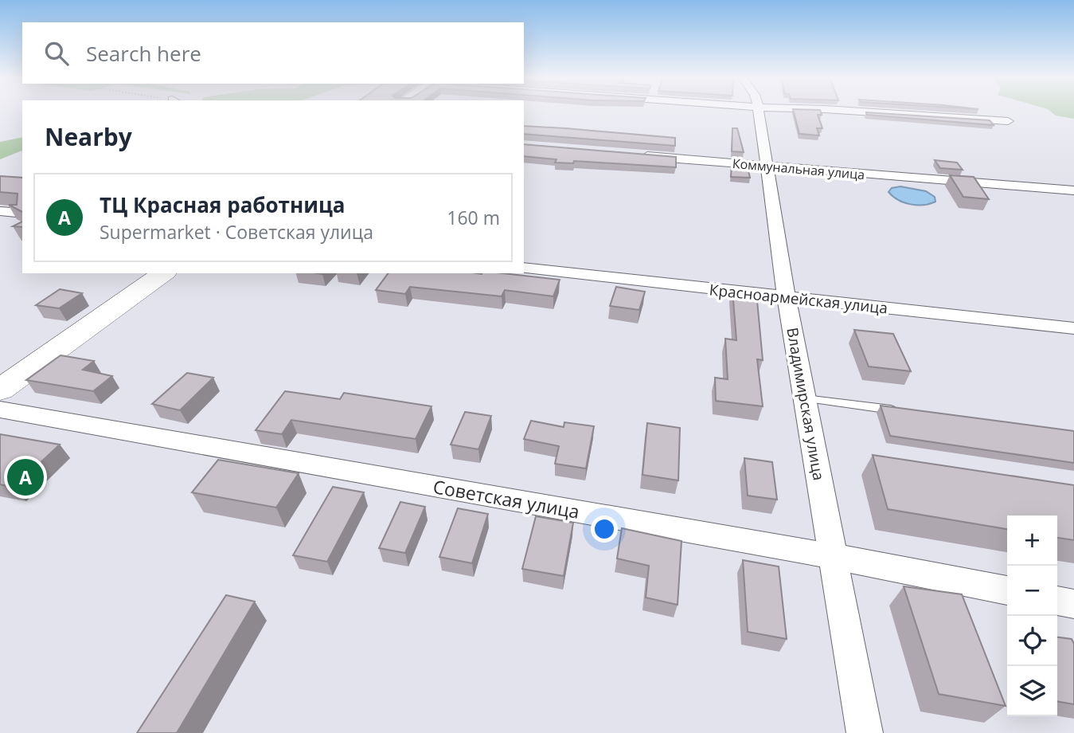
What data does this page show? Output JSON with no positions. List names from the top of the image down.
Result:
{
  "streets": {
    "street": [
      "Коммунальная улица",
      "Красноармейская улица",
      "Владимирская улица",
      "Советская улица"
    ]
  },
  "crossings": [
    ["Коммунальная улица", "Владимирская улица"],
    ["Красноармейская улица", "Владимирская улица"],
    ["Владимирская улица", "Советская улица"]
  ],
  "page": {
    "search": "Search here",
    "heading": "Nearby",
    "list": [
      {
        "mark": "A",
        "name": "ТЦ Красная работница",
        "note": "Supermarket · Советская улица",
        "value": "160 m"
      }
    ],
    "pins": "A",
    "map_buttons": ["+", "−"]
  }
}
